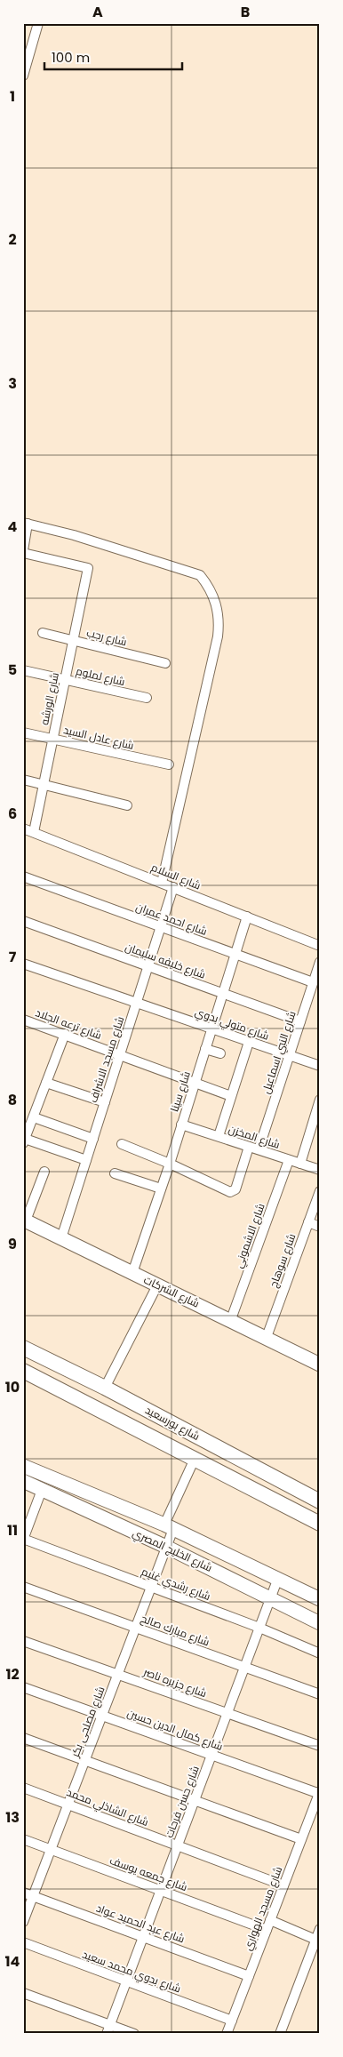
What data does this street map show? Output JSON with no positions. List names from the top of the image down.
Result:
{
  "streets": {
    "main road": ["شارع بورسعيد"],
    "street": [
      "شارع رجب",
      "شارع لملوم",
      "شارع الورشه",
      "شارع عادل السيد",
      "شارع السلام",
      "شارع احمد عمران",
      "شارع خليفه سليمان",
      "شارع ترعه الجلاد",
      "شارع متولي بدوي",
      "شارع النبي اسماعيل",
      "شارع مسجد الاشراف",
      "شارع سينا",
      "شارع المخزن",
      "شارع الاشموني",
      "شارع سوهاج",
      "شارع الشركات",
      "شارع الخليج المصري",
      "شارع رشدي غنيم",
      "شارع مبارك صالح",
      "شارع جزيره ناصر",
      "شارع مصلحى بكر",
      "شارع كمال الدين حسين",
      "شارع حسن فرحات",
      "شارع الشاذلي محمد",
      "شارع جمعه يوسف",
      "شارع مسجد الهواري",
      "شارع عبد الحميد عواد",
      "شارع بدوي محمد سعيد"
    ]
  },
  "crossings": [
    ["شارع رجب", "شارع الورشه"],
    ["شارع لملوم", "شارع الورشه"],
    ["شارع الورشه", "شارع عادل السيد"],
    ["شارع الورشه", "شارع السلام"],
    ["شارع السلام", "شارع مسجد الاشراف"],
    ["شارع السلام", "شارع سينا"],
    ["شارع احمد عمران", "شارع النبي اسماعيل"],
    ["شارع احمد عمران", "شارع مسجد الاشراف"],
    ["شارع احمد عمران", "شارع سينا"],
    ["شارع خليفه سليمان", "شارع النبي اسماعيل"],
    ["شارع خليفه سليمان", "شارع مسجد الاشراف"],
    ["شارع خليفه سليمان", "شارع سينا"],
    ["شارع ترعه الجلاد", "شارع مسجد الاشراف"],
    ["شارع ترعه الجلاد", "شارع سينا"],
    ["شارع متولي بدوي", "شارع النبي اسماعيل"],
    ["شارع متولي بدوي", "شارع مسجد الاشراف"],
    ["شارع متولي بدوي", "شارع سينا"],
    ["شارع النبي اسماعيل", "شارع المخزن"],
    ["شارع مسجد الاشراف", "شارع الشركات"],
    ["شارع سينا", "شارع المخزن"],
    ["شارع سينا", "شارع الشركات"],
    ["شارع المخزن", "شارع الاشموني"],
    ["شارع الاشموني", "شارع الشركات"],
    ["شارع سوهاج", "شارع الشركات"],
    ["شارع بورسعيد", "شارع مصلحى بكر"],
    ["شارع الخليج المصري", "شارع مصلحى بكر"],
    ["شارع الخليج المصري", "شارع حسن فرحات"],
    ["شارع رشدي غنيم", "شارع مصلحى بكر"],
    ["شارع رشدي غنيم", "شارع حسن فرحات"],
    ["شارع مبارك صالح", "شارع مصلحى بكر"],
    ["شارع مبارك صالح", "شارع حسن فرحات"],
    ["شارع جزيره ناصر", "شارع مصلحى بكر"],
    ["شارع جزيره ناصر", "شارع حسن فرحات"],
    ["شارع مصلحى بكر", "شارع كمال الدين حسين"],
    ["شارع مصلحى بكر", "شارع الشاذلي محمد"],
    ["شارع مصلحى بكر", "شارع جمعه يوسف"],
    ["شارع مصلحى بكر", "شارع عبد الحميد عواد"],
    ["شارع كمال الدين حسين", "شارع حسن فرحات"],
    ["شارع كمال الدين حسين", "شارع مسجد الهواري"],
    ["شارع حسن فرحات", "شارع الشاذلي محمد"],
    ["شارع حسن فرحات", "شارع جمعه يوسف"],
    ["شارع حسن فرحات", "شارع عبد الحميد عواد"],
    ["شارع حسن فرحات", "شارع بدوي محمد سعيد"],
    ["شارع الشاذلي محمد", "شارع مسجد الهواري"],
    ["شارع جمعه يوسف", "شارع مسجد الهواري"],
    ["شارع مسجد الهواري", "شارع عبد الحميد عواد"],
    ["شارع مسجد الهواري", "شارع بدوي محمد سعيد"]
  ],
  "scale_bar": "100 m",
  "grid": {
    "columns": ["A", "B"],
    "rows": [
      "1",
      "2",
      "3",
      "4",
      "5",
      "6",
      "7",
      "8",
      "9",
      "10",
      "11",
      "12",
      "13",
      "14"
    ]
  }
}
